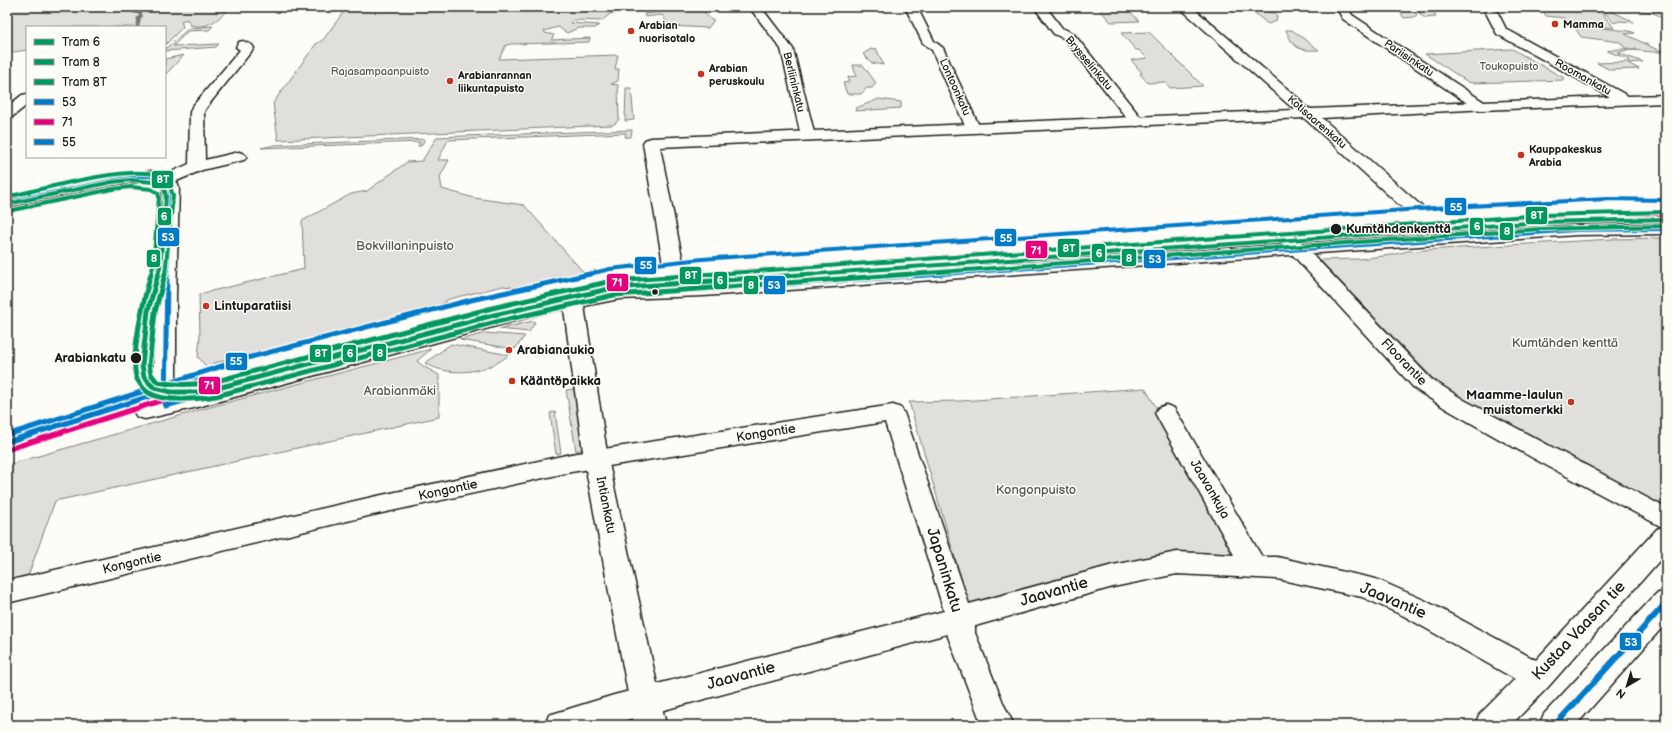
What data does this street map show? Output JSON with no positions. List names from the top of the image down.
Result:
{
  "streets": {
    "main road": ["Kotisaarenkatu", "Intiankatu"],
    "street": [
      "Pariisinkatu",
      "Brysselinkatu",
      "Roomankatu",
      "Berliininkatu",
      "Lontoonkatu",
      "Floorantie",
      "Kongontie",
      "Jaavankuja",
      "Japaninkatu",
      "Jaavantie",
      "Kustaa Vaasan tie"
    ]
  },
  "crossings": [
    ["Kongontie", "Intiankatu"],
    ["Kongontie", "Japaninkatu"],
    ["Jaavankuja", "Jaavantie"],
    ["Intiankatu", "Jaavantie"],
    ["Japaninkatu", "Jaavantie"],
    ["Jaavantie", "Kustaa Vaasan tie"]
  ],
  "parks": [
    "Toukopuisto",
    "Rajasampaanpuisto",
    "Bokvillaninpuisto",
    "Kumtähden kenttä",
    "Arabianmäki",
    "Kongonpuisto"
  ],
  "places": [
    "Mamma",
    "Arabian nuorisotalo",
    "Arabian peruskoulu",
    "Arabianrannan liikuntapuisto",
    "Kauppakeskus Arabia",
    "Kumtähdenkenttä",
    "Lintuparatiisi",
    "Arabianaukio",
    "Arabiankatu",
    "Kääntöpaikka",
    "Maamme-laulun muistomerkki"
  ],
  "lines": [
    "tram line 8T",
    "transit line 53",
    "tram line 6",
    "tram line 8",
    "transit line 55",
    "transit line 71"
  ],
  "legend": [
    "Tram 6",
    "Tram 8",
    "Tram 8T",
    "53",
    "71",
    "55"
  ],
  "north": "bottom left"
}
